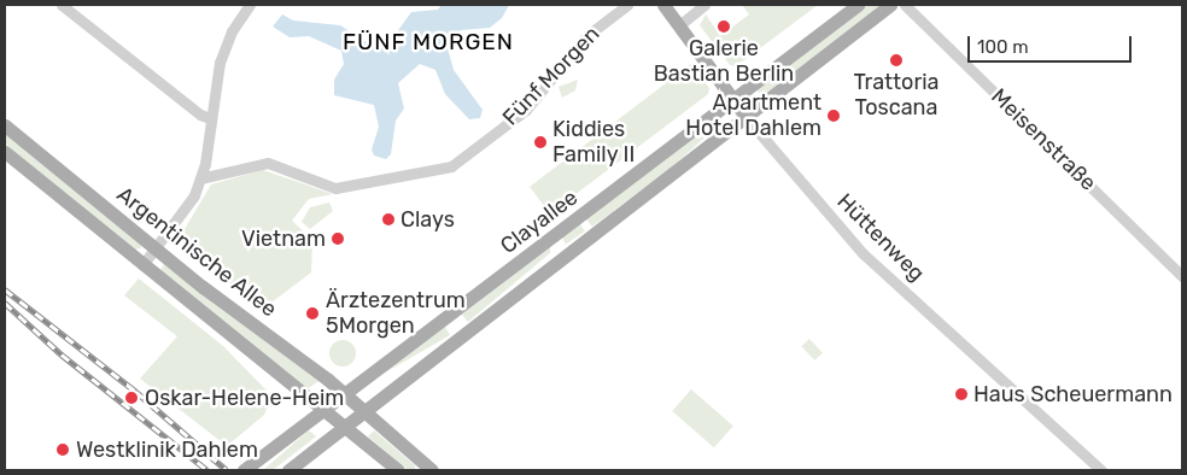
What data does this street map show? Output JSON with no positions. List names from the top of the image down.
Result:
{
  "streets": {
    "main road": ["Clayallee", "Hüttenweg", "Argentinische Allee"],
    "street": ["Fünf Morgen", "Meisenstraße"]
  },
  "crossings": [
    ["Clayallee", "Hüttenweg"],
    ["Clayallee", "Argentinische Allee"]
  ],
  "districts": ["FÜNF MORGEN"],
  "places": [
    "Galerie Bastian Berlin",
    "Trattoria Toscana",
    "Apartment Hotel Dahlem",
    "Kiddies Family II",
    "Clays",
    "Vietnam",
    "Ärztezentrum 5Morgen",
    "Haus Scheuermann",
    "Oskar-Helene-Heim",
    "Westklinik Dahlem"
  ],
  "scale_bar": "100 m"
}
